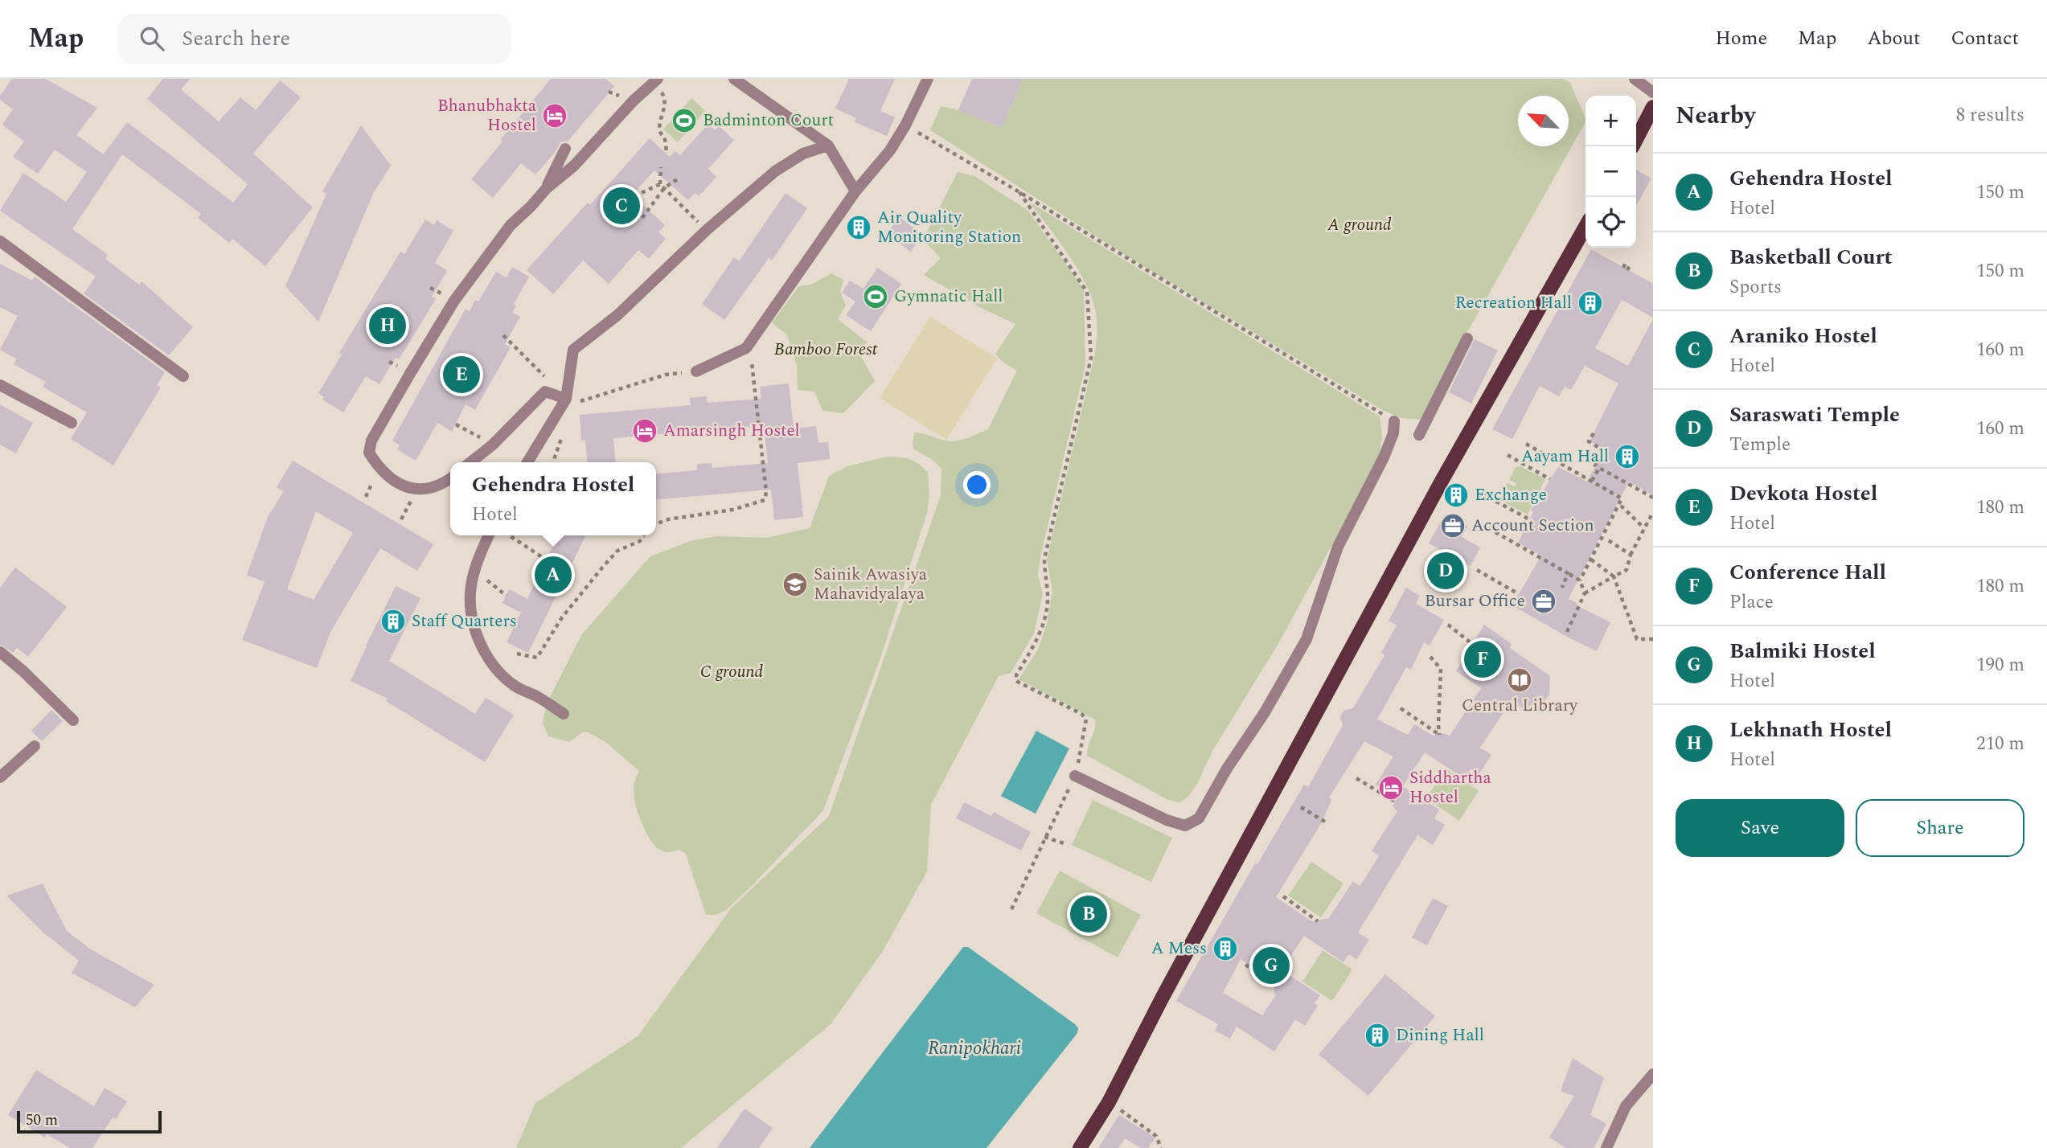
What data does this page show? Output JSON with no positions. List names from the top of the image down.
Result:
{
  "water": ["Ranipokhari"],
  "parks": ["A ground", "Bamboo Forest", "C ground"],
  "places": {
    "hotel": ["Bhanubhakta Hostel", "Amarsingh Hostel", "Siddhartha Hostel"],
    "sports": ["Badminton Court", "Gymnatic Hall"],
    "building": [
      "Air Quality Monitoring Station",
      "Recreation Hall",
      "Aayam Hall",
      "Exchange",
      "Staff Quarters",
      "A Mess",
      "Dining Hall"
    ],
    "office": ["Account Section", "Bursar Office"],
    "school or university": ["Sainik Awasiya Mahavidyalaya"],
    "library": ["Central Library"]
  },
  "scale_bar": "50 m",
  "north": "top left",
  "page": {
    "header": "Map",
    "search": "Search here",
    "nav": [
      "Home",
      "Map",
      "About",
      "Contact"
    ],
    "heading": ["Nearby", "8 results"],
    "map_buttons": ["+", "−"],
    "list": [
      {
        "mark": "A",
        "name": "Gehendra Hostel",
        "note": "Hotel",
        "value": "150 m"
      },
      {
        "mark": "B",
        "name": "Basketball Court",
        "note": "Sports",
        "value": "150 m"
      },
      {
        "mark": "C",
        "name": "Araniko Hostel",
        "note": "Hotel",
        "value": "160 m"
      },
      {
        "mark": "D",
        "name": "Saraswati Temple",
        "note": "Temple",
        "value": "160 m"
      },
      {
        "mark": "E",
        "name": "Devkota Hostel",
        "note": "Hotel",
        "value": "180 m"
      },
      {
        "mark": "F",
        "name": "Conference Hall",
        "note": "Place",
        "value": "180 m"
      },
      {
        "mark": "G",
        "name": "Balmiki Hostel",
        "note": "Hotel",
        "value": "190 m"
      },
      {
        "mark": "H",
        "name": "Lekhnath Hostel",
        "note": "Hotel",
        "value": "210 m"
      }
    ],
    "pins": [
      "C",
      "H",
      "E",
      "D",
      "A",
      "F",
      "B",
      "G"
    ],
    "popup": ["Gehendra Hostel", "Hotel"],
    "buttons": ["Save", "Share"],
    "scale": "50 m"
  }
}
